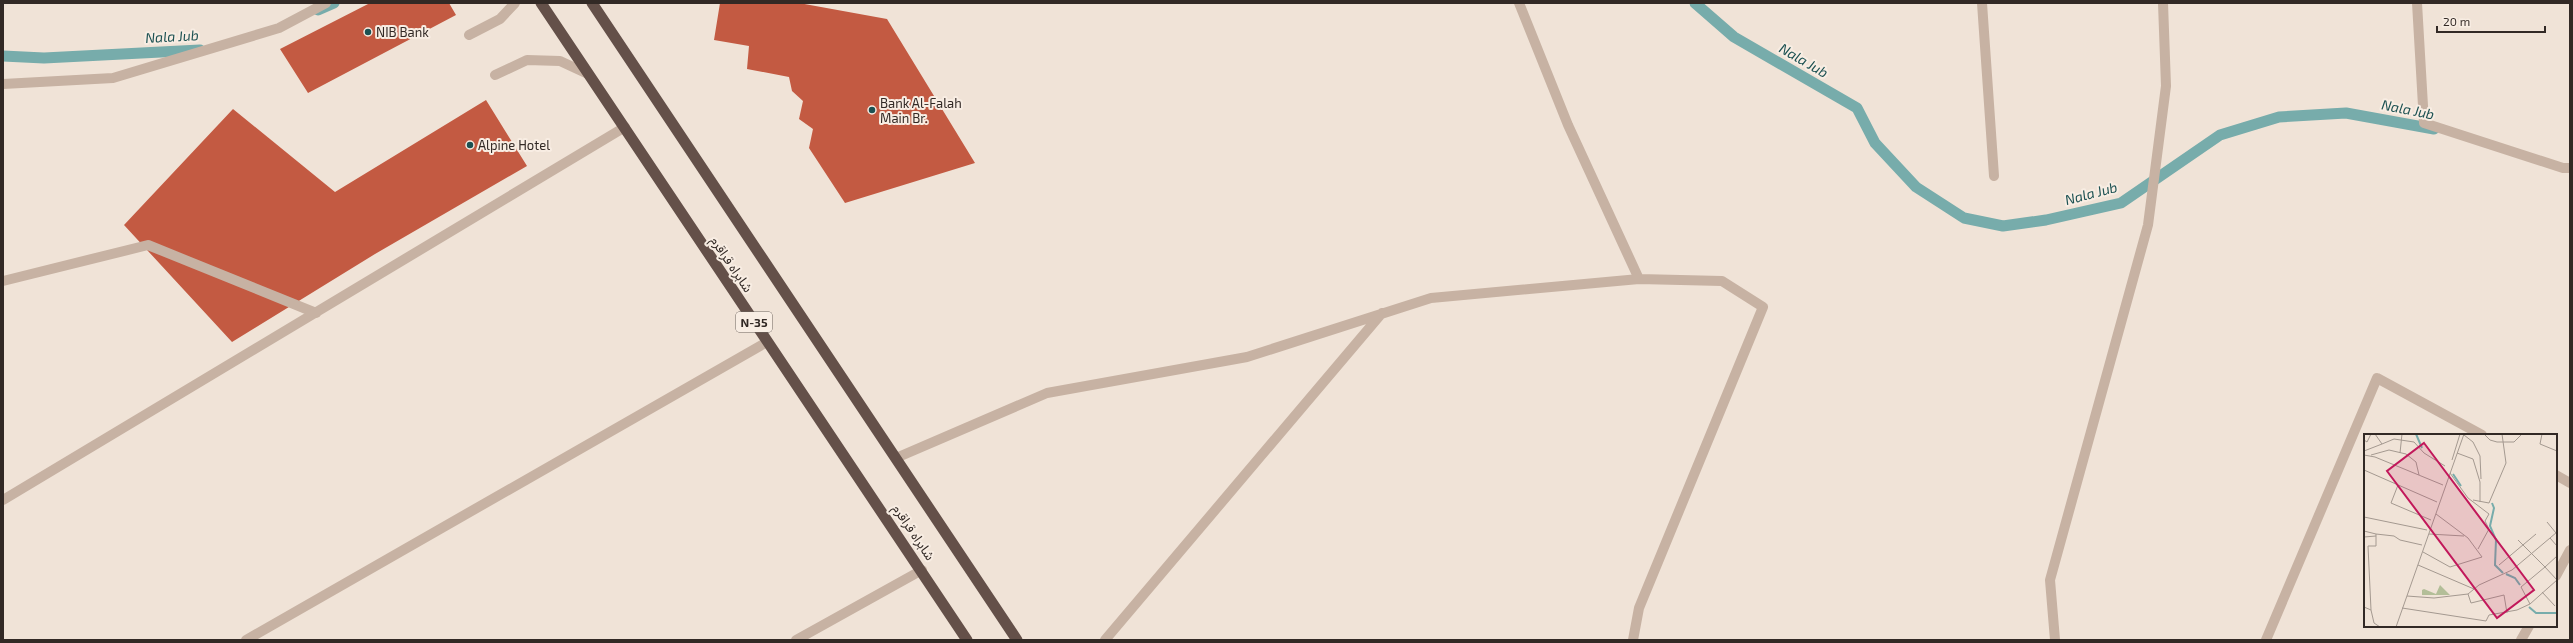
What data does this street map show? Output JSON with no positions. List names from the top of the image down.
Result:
{
  "streets": {
    "highway": ["شاہراہ قراقرم", "N-35"]
  },
  "water": ["Nala Jub"],
  "places": ["NIB Bank", "Bank Al-Falah Main Br.", "Alpine Hotel"],
  "scale_bar": "20 m"
}
